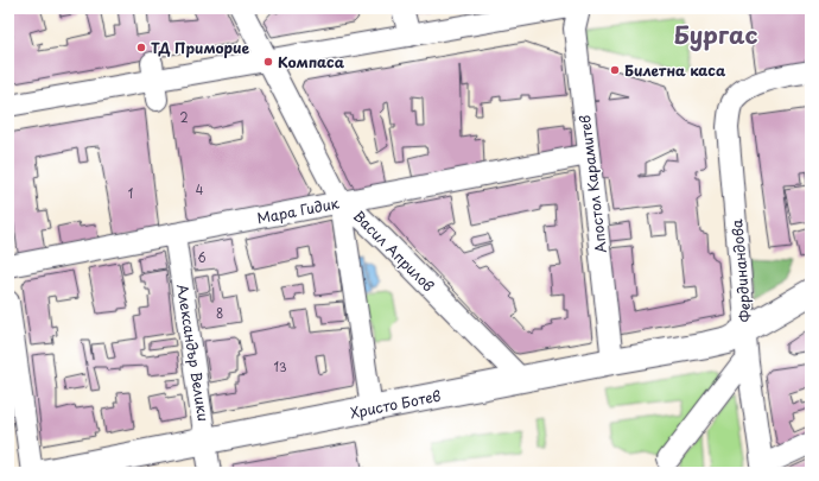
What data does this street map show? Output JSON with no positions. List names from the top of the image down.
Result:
{
  "streets": {
    "main road": ["Христо Ботев"],
    "street": [
      "Апостол Карамитев",
      "Мара Гидик",
      "Васил Априлов",
      "Фердинандова",
      "Александър Велики"
    ]
  },
  "crossings": [
    ["Апостол Карамитев", "Мара Гидик"],
    ["Апостол Карамитев", "Христо Ботев"],
    ["Мара Гидик", "Васил Априлов"],
    ["Мара Гидик", "Александър Велики"],
    ["Васил Априлов", "Христо Ботев"],
    ["Фердинандова", "Христо Ботев"],
    ["Александър Велики", "Христо Ботев"]
  ],
  "districts": ["Бургас"],
  "places": ["ТД Приморие", "Компаса", "Билетна каса"],
  "house_numbers": [
    "2",
    "4",
    "1",
    "6",
    "8",
    "13"
  ]
}
